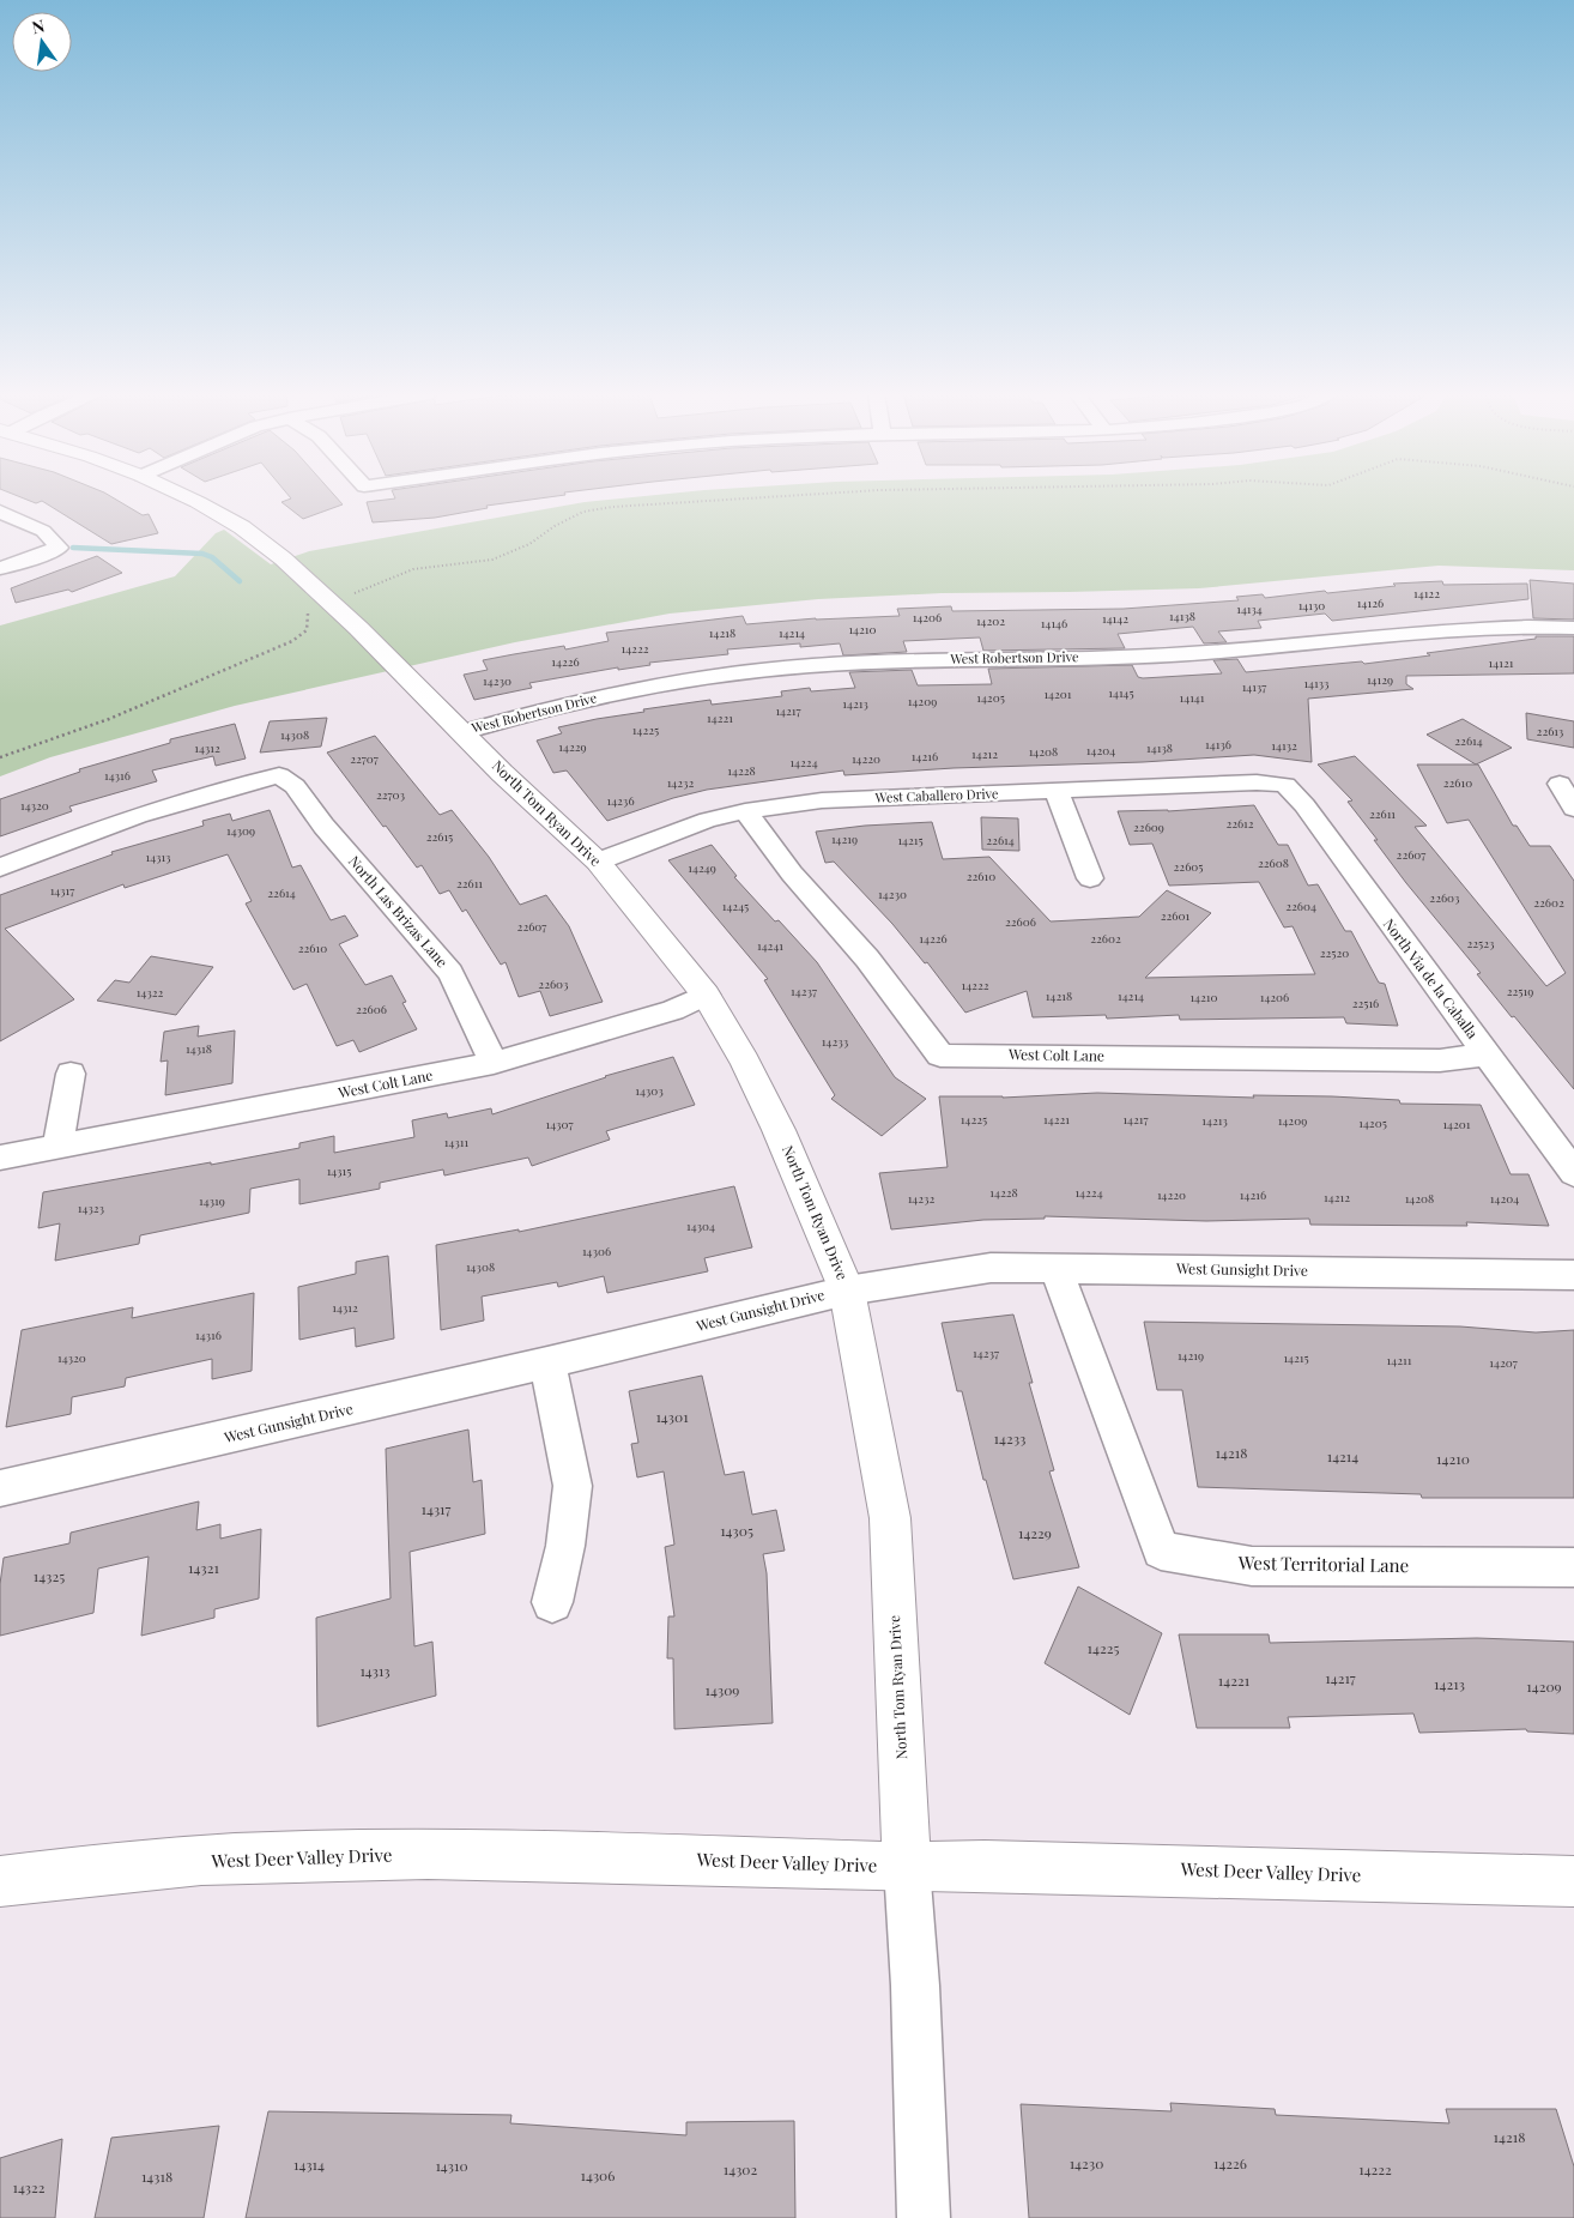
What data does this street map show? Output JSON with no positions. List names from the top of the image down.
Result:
{
  "streets": {
    "street": [
      "West Robertson Drive",
      "West Caballero Drive",
      "North Tom Ryan Drive",
      "North Las Brizas Lane",
      "North Via de la Caballa",
      "West Colt Lane",
      "West Gunsight Drive",
      "West Territorial Lane",
      "West Deer Valley Drive"
    ]
  },
  "crossings": [
    ["West Robertson Drive", "North Tom Ryan Drive"],
    ["West Caballero Drive", "North Tom Ryan Drive"],
    ["West Caballero Drive", "North Via de la Caballa"],
    ["West Caballero Drive", "West Colt Lane"],
    ["North Tom Ryan Drive", "West Colt Lane"],
    ["North Tom Ryan Drive", "West Gunsight Drive"],
    ["North Tom Ryan Drive", "West Deer Valley Drive"],
    ["North Las Brizas Lane", "West Colt Lane"],
    ["North Via de la Caballa", "West Colt Lane"],
    ["West Gunsight Drive", "West Territorial Lane"]
  ],
  "house_numbers": [
    "14122",
    "14126",
    "14130",
    "14134",
    "14138",
    "14206",
    "14142",
    "14202",
    "14146",
    "14210",
    "14218",
    "14214",
    "14222",
    "14226",
    "14121",
    "14129",
    "14230",
    "14133",
    "14137",
    "14145",
    "14201",
    "14205",
    "14141",
    "14209",
    "14213",
    "14217",
    "14221",
    "14225",
    "22613",
    "14308",
    "22614",
    "14136",
    "14132",
    "14229",
    "14312",
    "14138",
    "14204",
    "14208",
    "14212",
    "14216",
    "22707",
    "14220",
    "14224",
    "14228",
    "14316",
    "14232",
    "22610",
    "22703",
    "14236",
    "14320",
    "22611",
    "22612",
    "22609",
    "14309",
    "22615",
    "14219",
    "14215",
    "22614",
    "22607",
    "14313",
    "22608",
    "22605",
    "14249",
    "22610",
    "22611",
    "14317",
    "22614",
    "14230",
    "22603",
    "22602",
    "14245",
    "22604",
    "22601",
    "22606",
    "22607",
    "14226",
    "22602",
    "22523",
    "14241",
    "22610",
    "22520",
    "22603",
    "14222",
    "14237",
    "22519",
    "14322",
    "14218",
    "14214",
    "14210",
    "14206",
    "22516",
    "22606",
    "14233",
    "14318",
    "14303",
    "14225",
    "14221",
    "14217",
    "14213",
    "14209",
    "14205",
    "14307",
    "14201",
    "14311",
    "14315",
    "14228",
    "14224",
    "14220",
    "14216",
    "14212",
    "14232",
    "14208",
    "14204",
    "14319",
    "14323",
    "14304",
    "14306",
    "14308",
    "14312",
    "14316",
    "14237",
    "14219",
    "14320",
    "14215",
    "14211",
    "14207",
    "14301",
    "14233",
    "14218",
    "14214",
    "14210",
    "14317",
    "14305",
    "14229",
    "14321",
    "14325",
    "14225",
    "14313",
    "14217",
    "14221",
    "14213",
    "14209",
    "14309",
    "14218",
    "14230",
    "14226",
    "14314",
    "14310",
    "14302",
    "14222",
    "14306",
    "14318",
    "14322"
  ],
  "north": "top"
}
